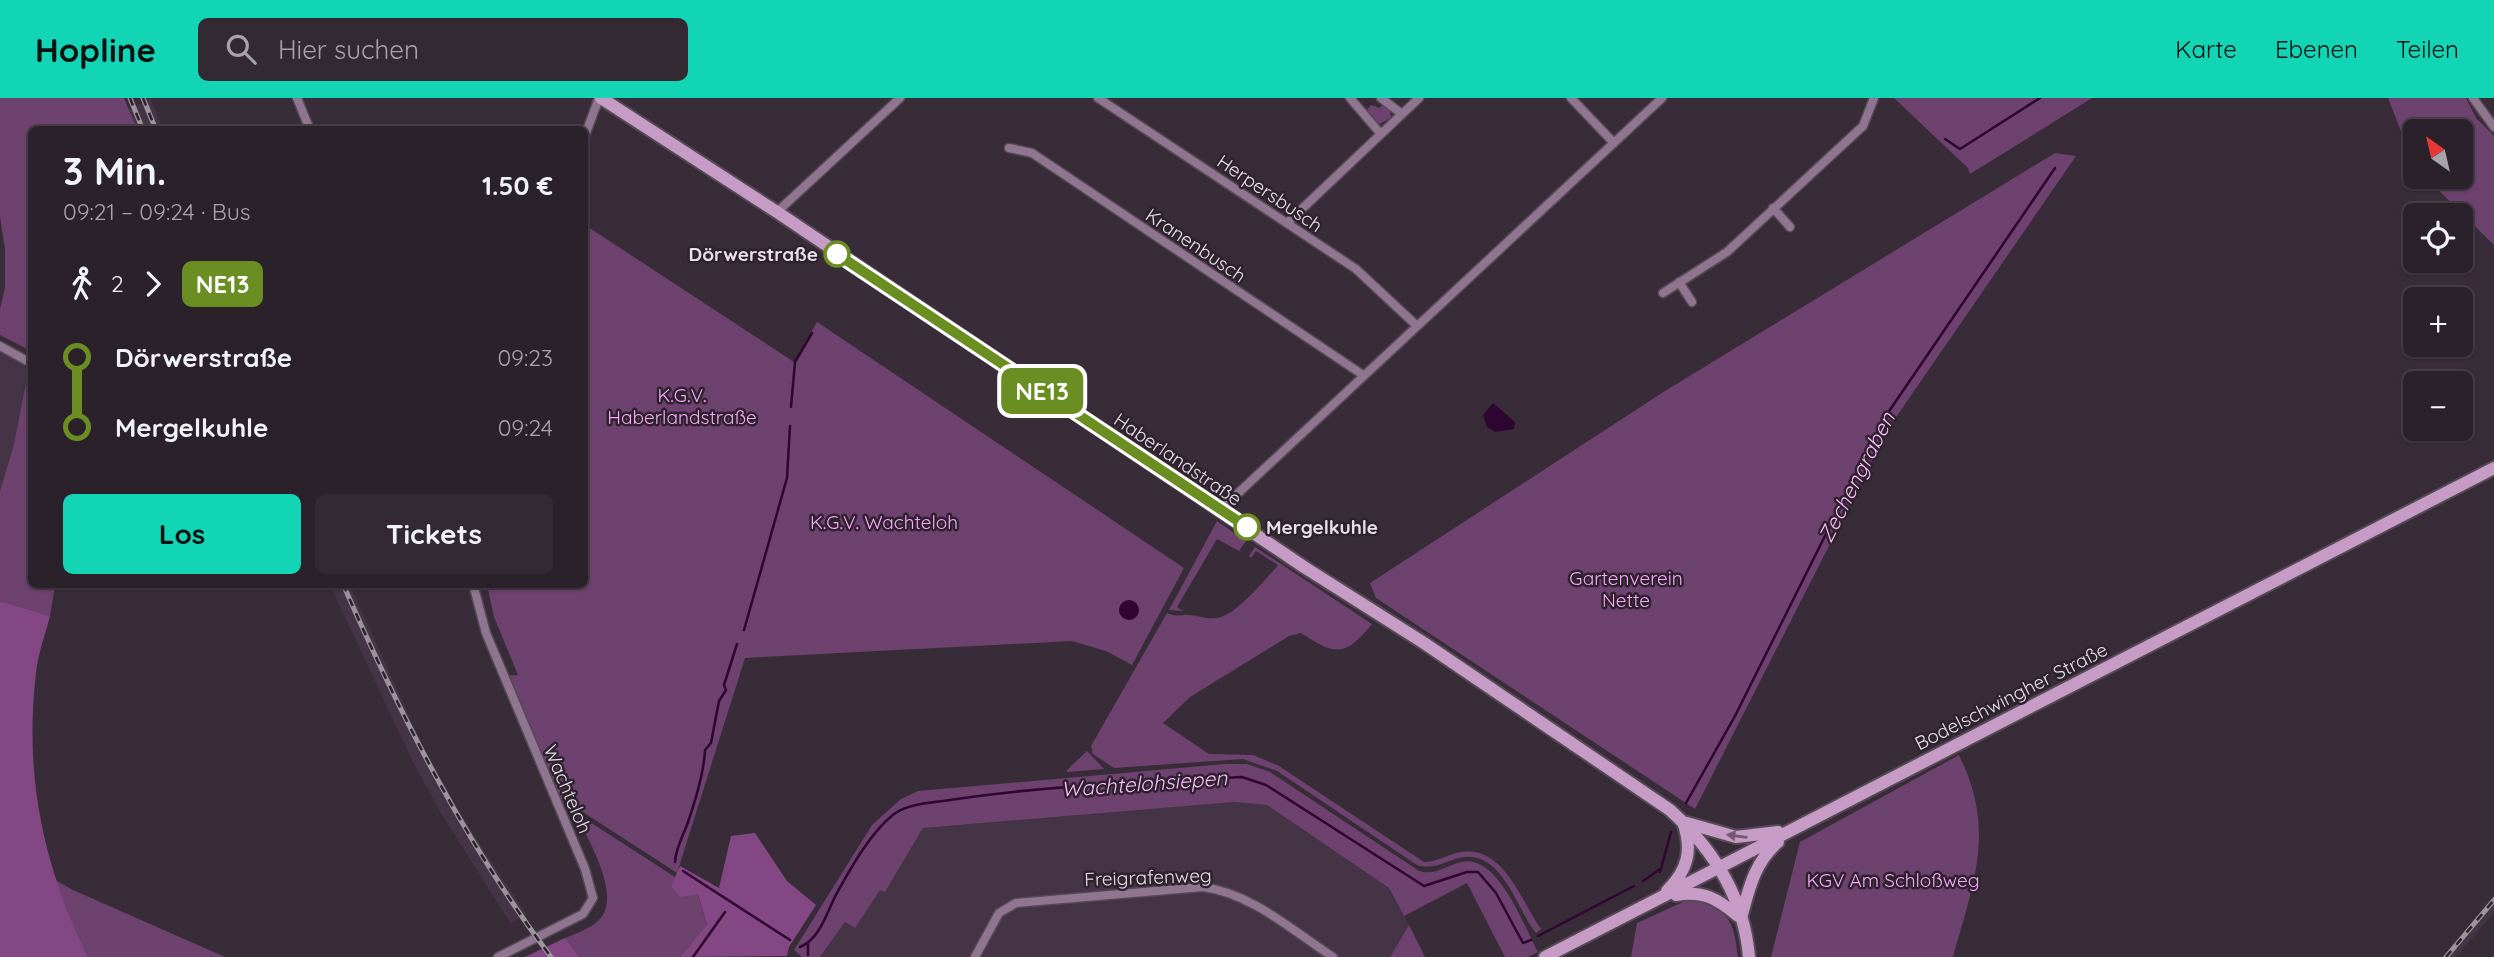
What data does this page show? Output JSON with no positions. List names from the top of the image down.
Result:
{
  "streets": {
    "street": [
      "Herpersbusch",
      "Kranenbusch",
      "Haberlandstraße",
      "Bodelschwingher Straße",
      "Wachteloh",
      "Freigrafenweg"
    ]
  },
  "crossings": [
    ["Haberlandstraße", "Bodelschwingher Straße"]
  ],
  "water": ["Zechengraben", "Wachtelohsiepen"],
  "parks": [
    "K.G.V. Haberlandstraße",
    "K.G.V. Wachteloh",
    "Gartenverein Nette",
    "KGV Am Schloßweg"
  ],
  "places": ["Dörwerstraße", "Mergelkuhle"],
  "lines": ["bus line NE13"],
  "north": "top left",
  "page": {
    "header": "Hopline",
    "search": "Hier suchen",
    "nav": ["Karte", "Ebenen", "Teilen"],
    "on_map": "NE13",
    "map_buttons": ["+", "−"],
    "heading": ["3 Min.", "09:21 – 09:24 · Bus", "1.50 €"],
    "legs": ["2", "NE13"],
    "list": [
      {
        "name": "Dörwerstraße",
        "value": "09:23"
      },
      {
        "name": "Mergelkuhle",
        "value": "09:24"
      }
    ],
    "buttons": ["Los", "Tickets"]
  }
}
